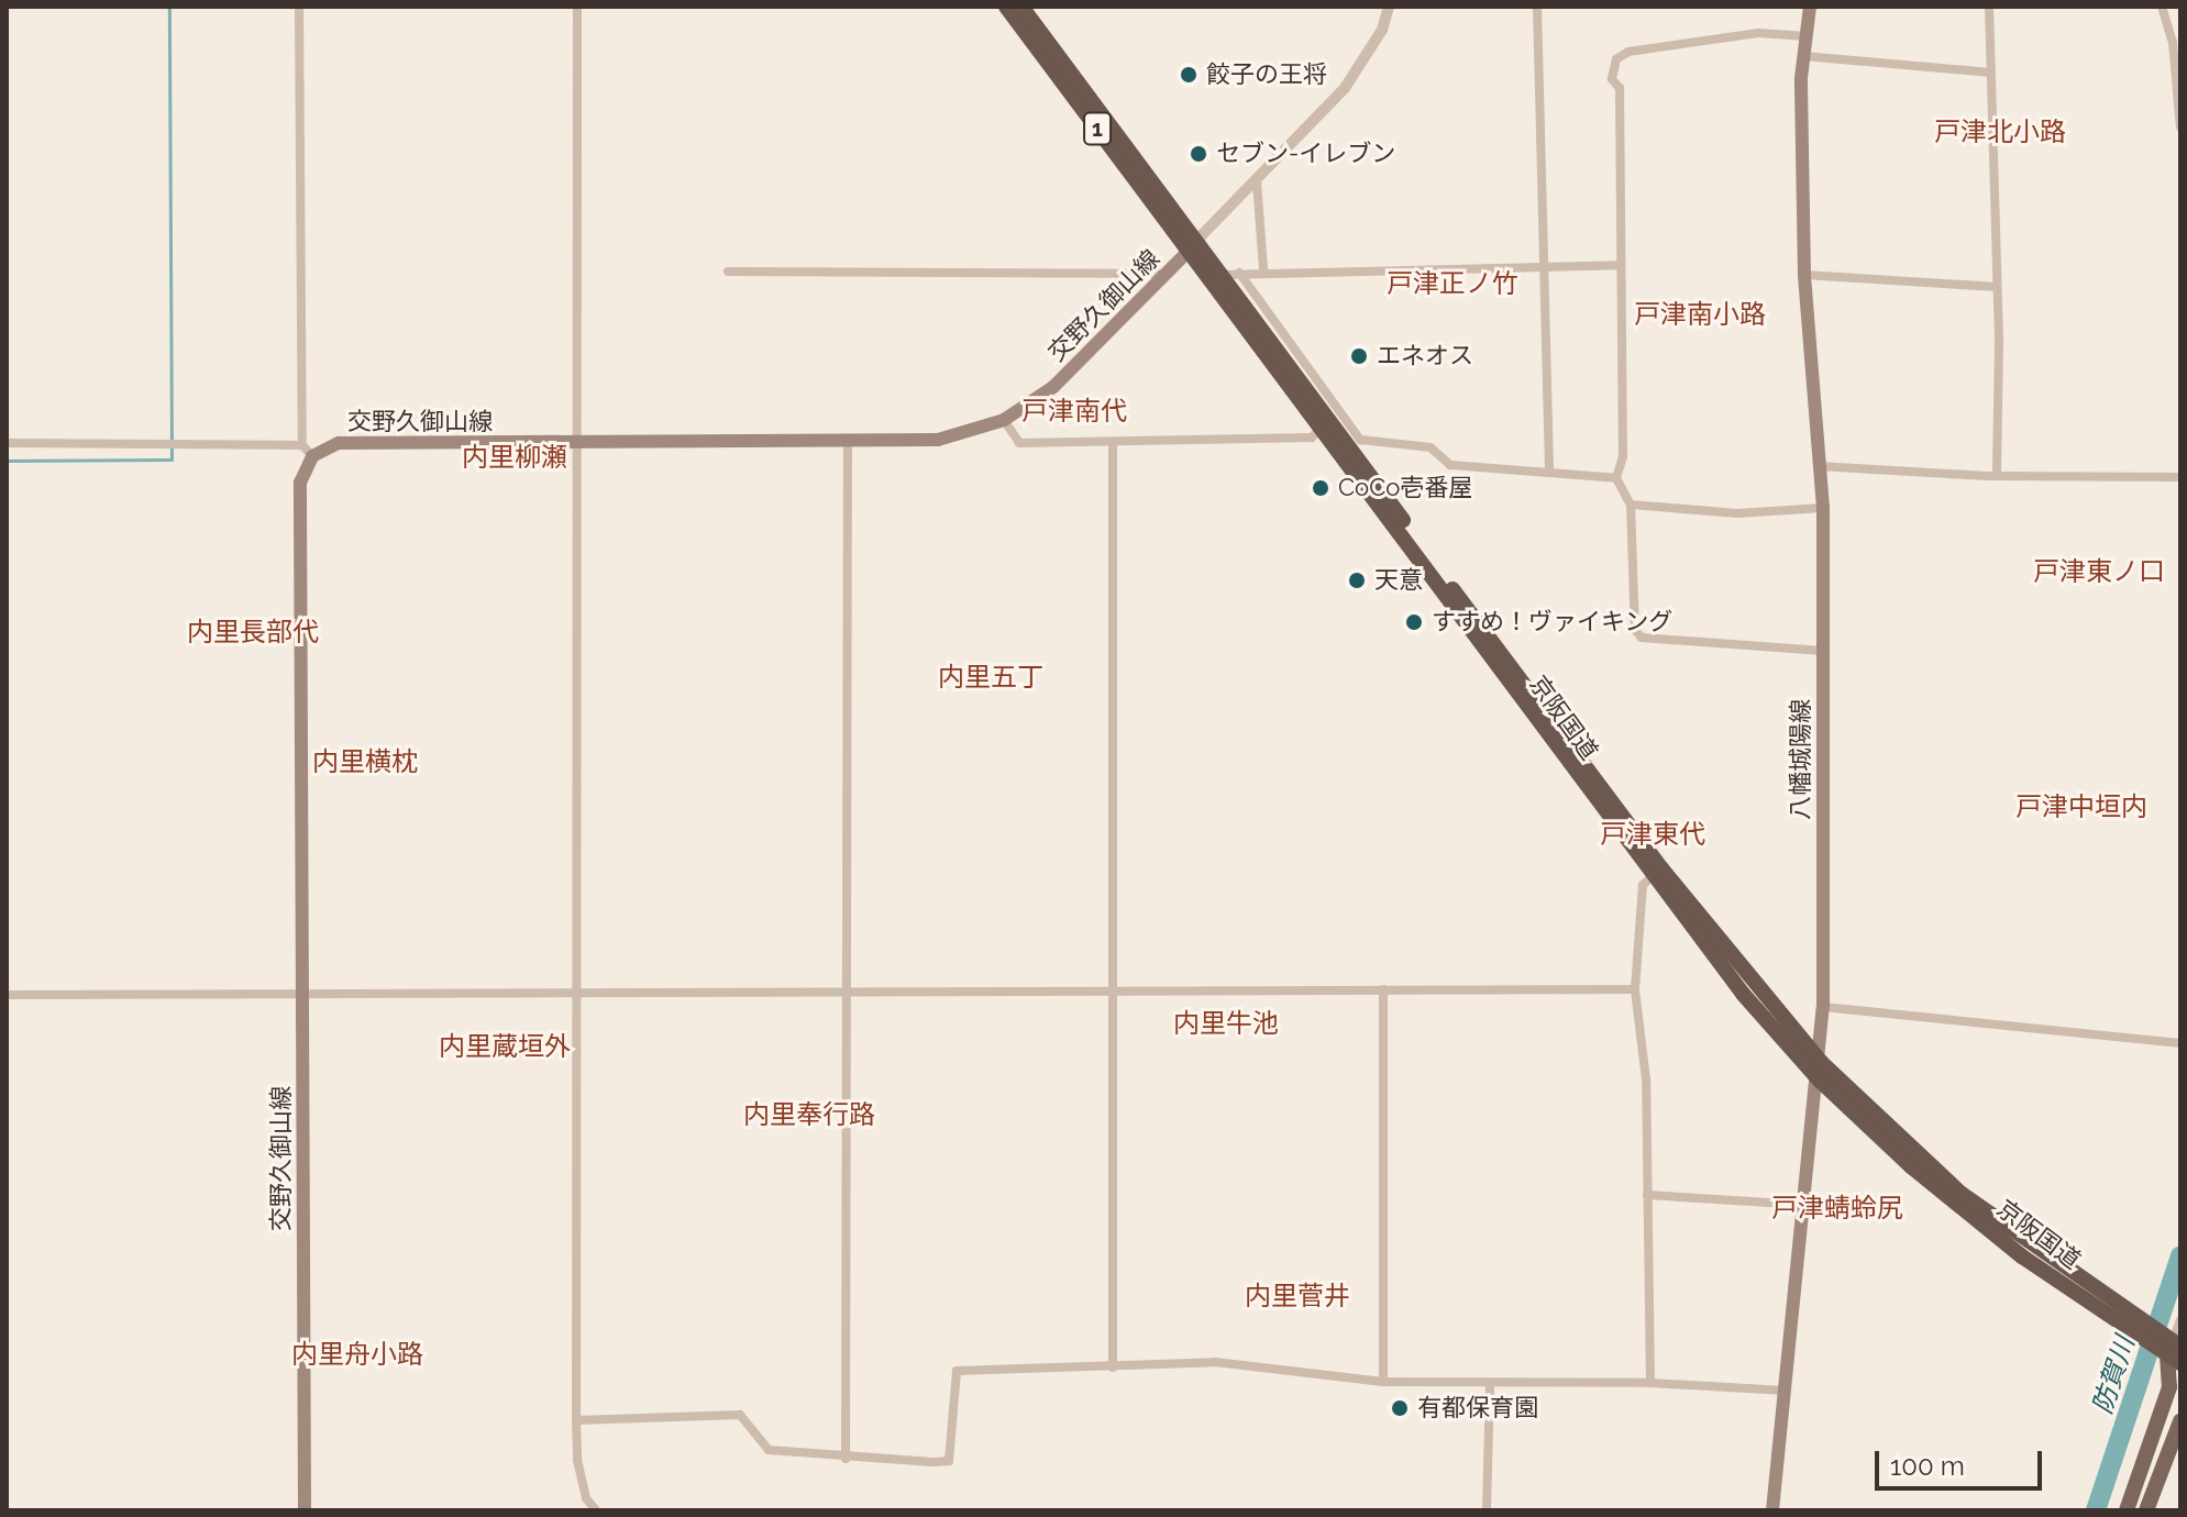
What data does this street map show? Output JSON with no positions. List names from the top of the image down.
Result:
{
  "streets": {
    "highway": ["1", "京阪国道"],
    "main road": ["交野久御山線", "八幡城陽線"]
  },
  "crossings": [
    ["交野久御山線", "京阪国道"],
    ["京阪国道", "八幡城陽線"]
  ],
  "districts": [
    "戸津北小路",
    "戸津正ノ竹",
    "戸津南小路",
    "戸津南代",
    "内里柳瀬",
    "戸津東ノ口",
    "内里長部代",
    "内里五丁",
    "内里横枕",
    "戸津中垣内",
    "戸津東代",
    "内里牛池",
    "内里蔵垣外",
    "内里奉行路",
    "戸津蜻蛉尻",
    "内里菅井",
    "内里舟小路"
  ],
  "water": ["防賀川"],
  "places": [
    "餃子の王将",
    "セブン-イレブン",
    "エネオス",
    "CoCo壱番屋",
    "天意",
    "すすめ！ヴァイキング",
    "有都保育園"
  ],
  "scale_bar": "100 m"
}
